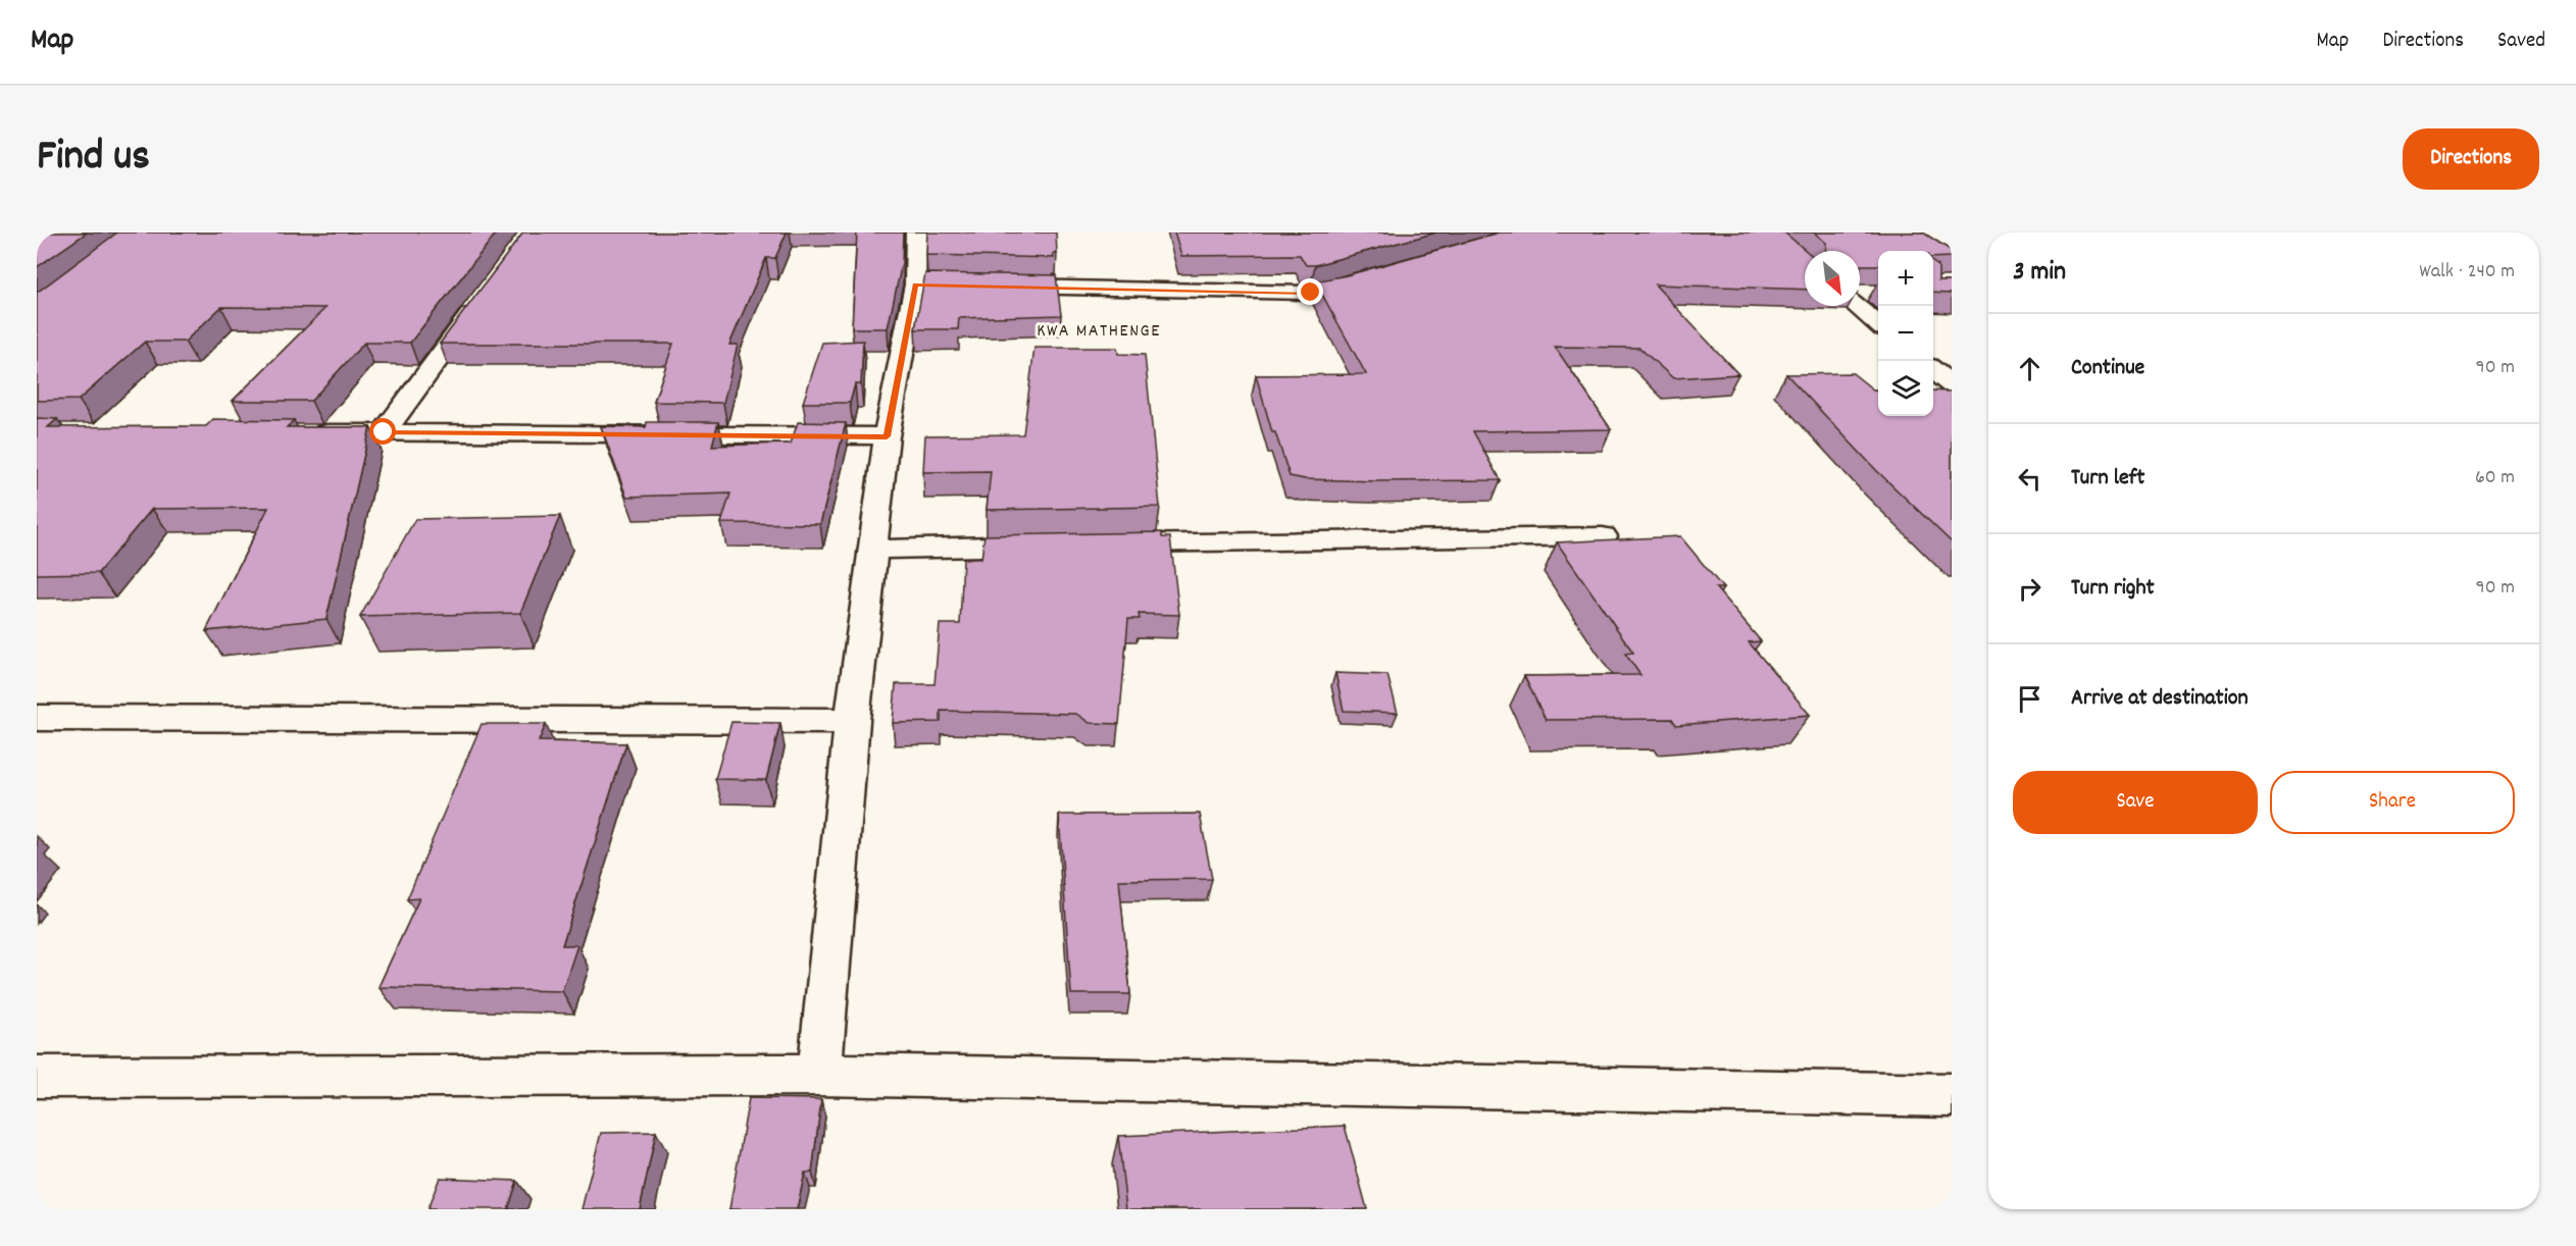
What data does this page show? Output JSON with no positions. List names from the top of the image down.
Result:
{
  "districts": ["KWA MATHENGE"],
  "north": "bottom right",
  "page": {
    "header": "Map",
    "nav": ["Map", "Directions", "Saved"],
    "title": "Find us",
    "buttons": [
      "Directions",
      ["Save", "Share"]
    ],
    "heading": ["3 min", "Walk · 240 m"],
    "map_buttons": ["+", "−"],
    "list": [
      ["Continue", "90 m"],
      ["Turn left", "60 m"],
      ["Turn right", "90 m"],
      "Arrive at destination"
    ]
  }
}
